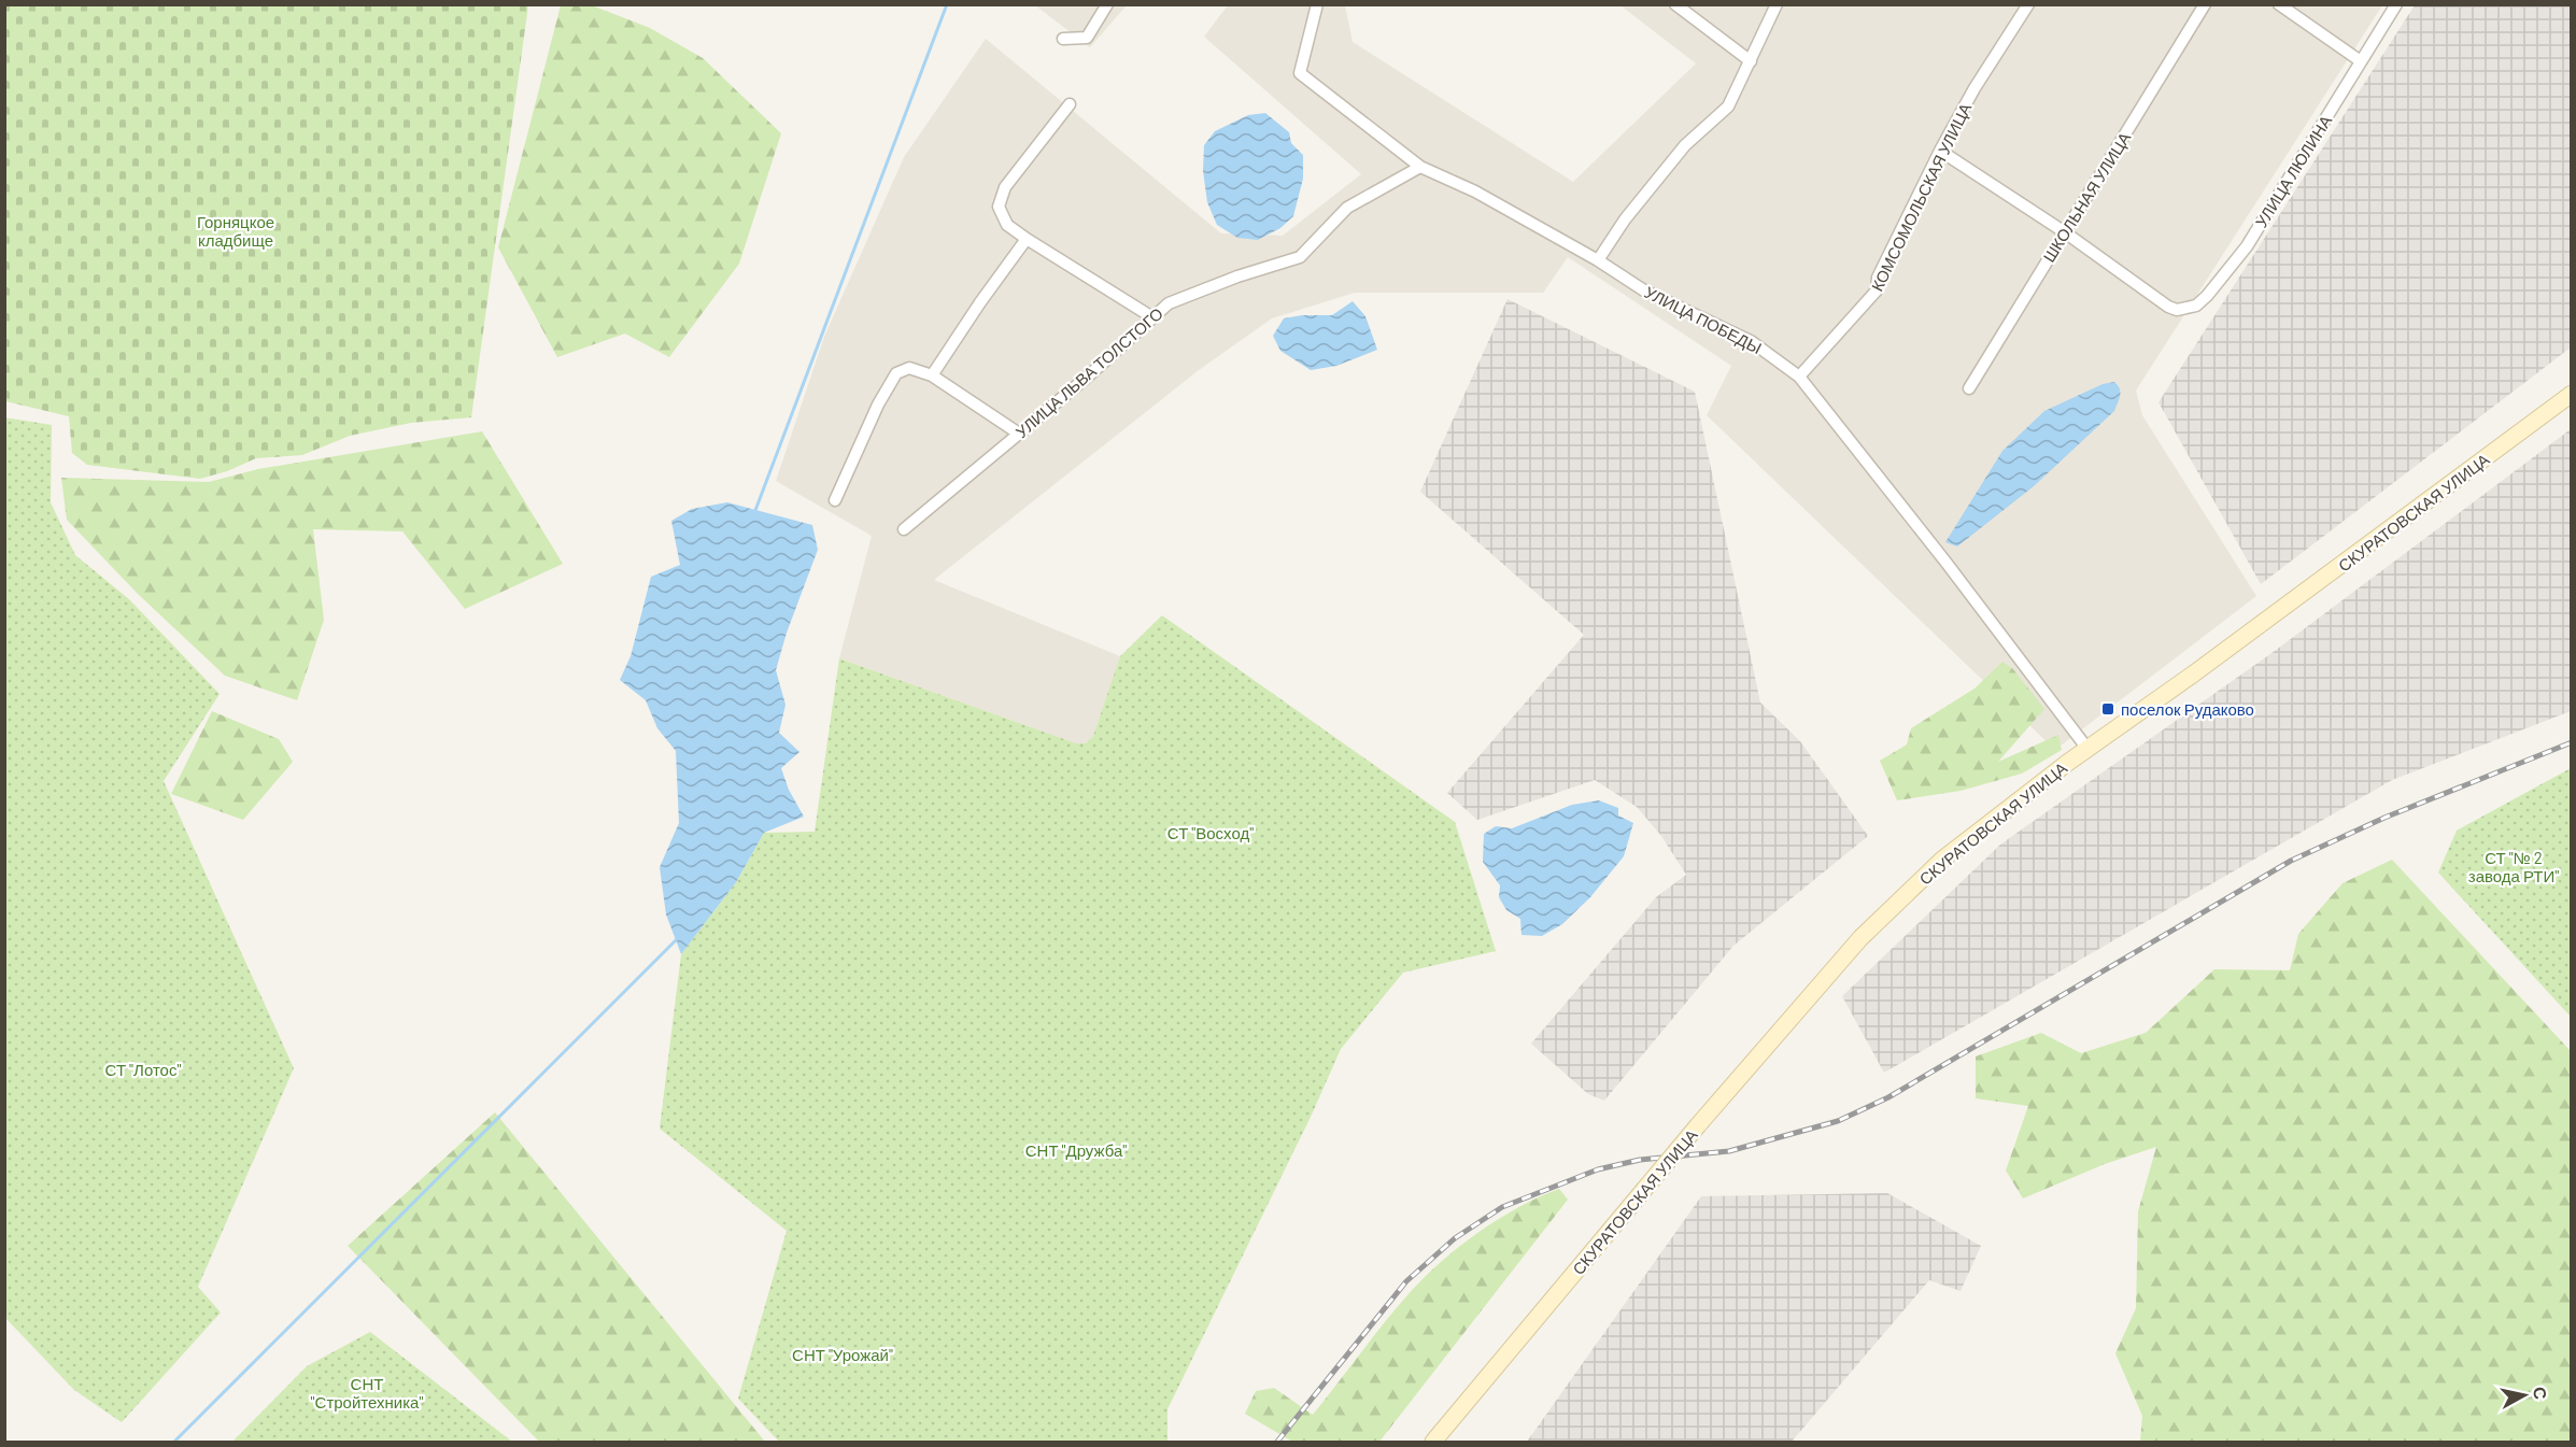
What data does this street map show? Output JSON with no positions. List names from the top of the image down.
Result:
{
  "streets": {
    "street": [
      "УЛИЦА ЛЮЛИНА",
      "КОМСОМОЛЬСКАЯ УЛИЦА",
      "ШКОЛЬНАЯ УЛИЦА",
      "УЛИЦА ПОБЕДЫ",
      "УЛИЦА ЛЬВА ТОЛСТОГО",
      "СКУРАТОВСКАЯ УЛИЦА"
    ]
  },
  "crossings": [
    ["УЛИЦА ЛЮЛИНА", "ШКОЛЬНАЯ УЛИЦА"],
    ["КОМСОМОЛЬСКАЯ УЛИЦА", "УЛИЦА ПОБЕДЫ"],
    ["УЛИЦА ПОБЕДЫ", "УЛИЦА ЛЬВА ТОЛСТОГО"],
    ["УЛИЦА ПОБЕДЫ", "СКУРАТОВСКАЯ УЛИЦА"]
  ],
  "parks": [
    "Горняцкое кладбище",
    "СТ \"Восход\"",
    "СТ \"№ 2 завода РТИ\"",
    "СТ \"Лотос\"",
    "СНТ \"Дружба\"",
    "СНТ \"Урожай\"",
    "СНТ \"Стройтехника\""
  ],
  "places": {
    "transit": ["поселок Рудаково"]
  },
  "north": "right"
}
